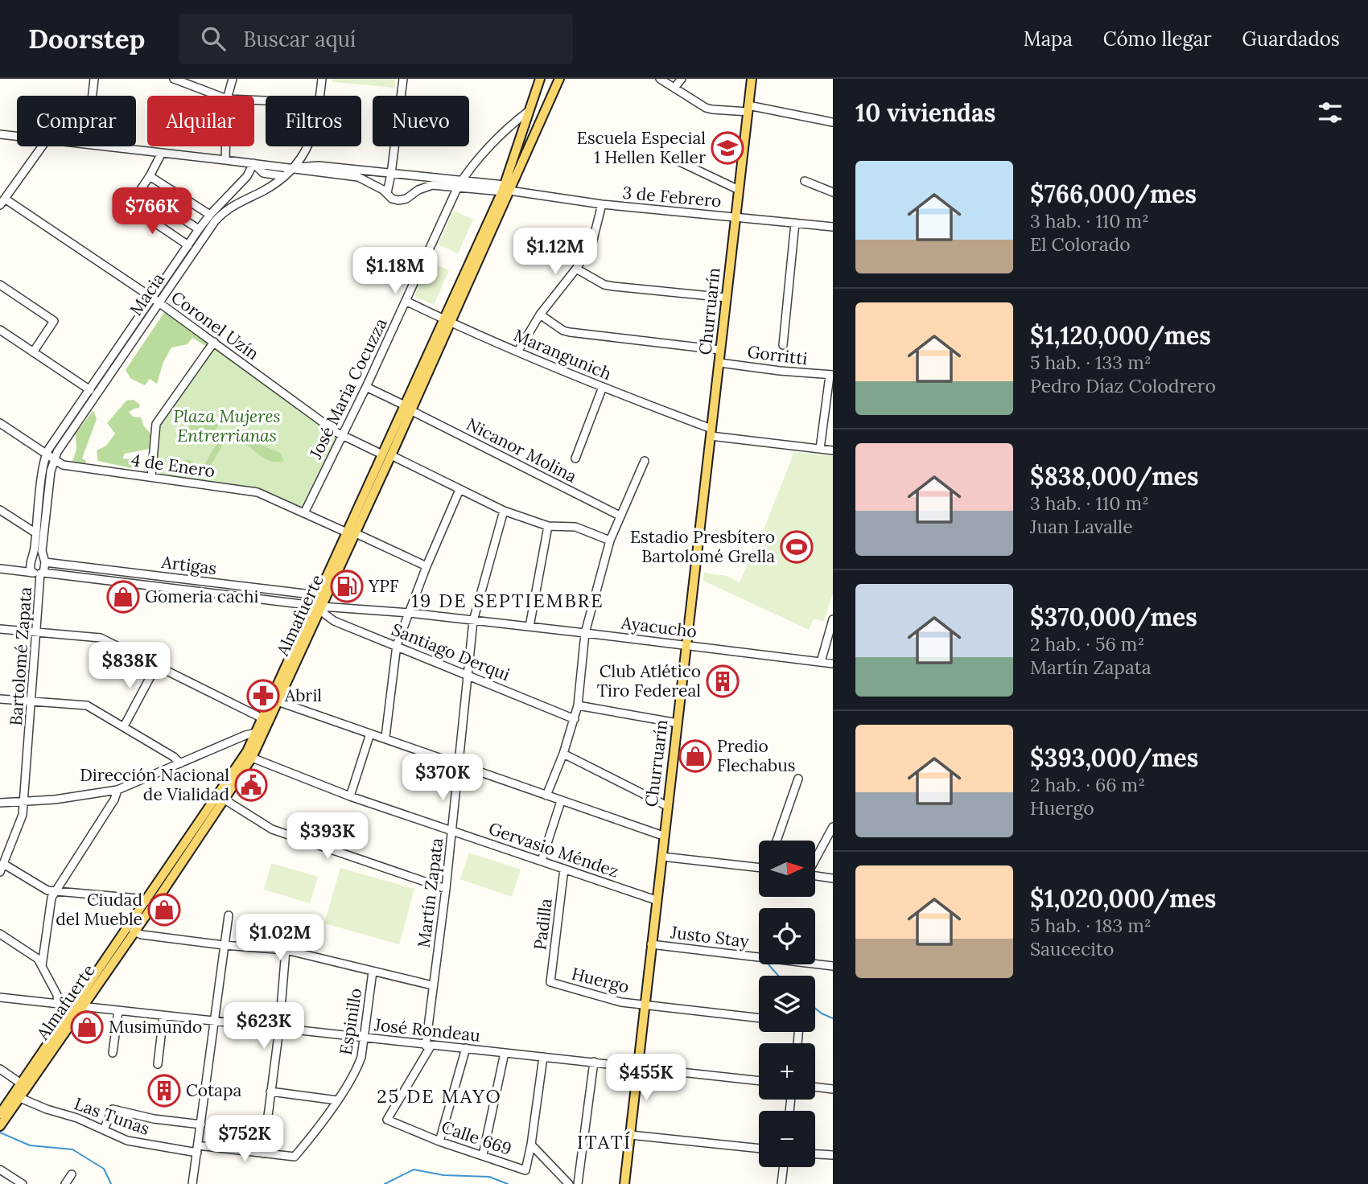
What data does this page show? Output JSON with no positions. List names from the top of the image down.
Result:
{
  "streets": {
    "main road": ["Churruarín", "Almafuerte"],
    "street": [
      "3 de Febrero",
      "Macia",
      "Coronel Uzín",
      "Marangunich",
      "Gorritti",
      "José Maria Cocuzza",
      "Nicanor Molina",
      "4 de Enero",
      "Artigas",
      "Ayacucho",
      "Santiago Derqui",
      "Bartolomé Zapata",
      "Gervasio Méndez",
      "Martín Zapata",
      "Padilla",
      "Justo Stay",
      "Huergo",
      "Espinillo",
      "José Rondeau",
      "Las Tunas",
      "Calle 669"
    ]
  },
  "crossings": [
    ["3 de Febrero", "Churruarín"],
    ["3 de Febrero", "José Maria Cocuzza"],
    ["3 de Febrero", "Almafuerte"],
    ["Macia", "Coronel Uzín"],
    ["Macia", "4 de Enero"],
    ["Macia", "Artigas"],
    ["Macia", "Bartolomé Zapata"],
    ["Churruarín", "Marangunich"],
    ["Churruarín", "Gorritti"],
    ["Churruarín", "Ayacucho"],
    ["Churruarín", "Gervasio Méndez"],
    ["Churruarín", "Justo Stay"],
    ["Churruarín", "Huergo"],
    ["Churruarín", "José Rondeau"],
    ["Coronel Uzín", "José Maria Cocuzza"],
    ["Coronel Uzín", "Almafuerte"],
    ["Coronel Uzín", "Martín Zapata"],
    ["Marangunich", "José Maria Cocuzza"],
    ["Marangunich", "Almafuerte"],
    ["José Maria Cocuzza", "Nicanor Molina"],
    ["José Maria Cocuzza", "4 de Enero"],
    ["Nicanor Molina", "Almafuerte"],
    ["4 de Enero", "Almafuerte"],
    ["Artigas", "Almafuerte"],
    ["Artigas", "Ayacucho"],
    ["Artigas", "Santiago Derqui"],
    ["Artigas", "Bartolomé Zapata"],
    ["Almafuerte", "Ayacucho"],
    ["Almafuerte", "Santiago Derqui"],
    ["Almafuerte", "Gervasio Méndez"],
    ["Almafuerte", "José Rondeau"],
    ["Almafuerte", "Las Tunas"],
    ["Ayacucho", "Santiago Derqui"],
    ["Ayacucho", "Martín Zapata"],
    ["Santiago Derqui", "Martín Zapata"],
    ["Gervasio Méndez", "Martín Zapata"],
    ["Gervasio Méndez", "Padilla"],
    ["Martín Zapata", "José Rondeau"],
    ["Martín Zapata", "Calle 669"],
    ["Padilla", "Huergo"],
    ["Espinillo", "José Rondeau"],
    ["Espinillo", "Las Tunas"]
  ],
  "districts": ["19 DE SEPTIEMBRE", "25 DE MAYO", "ITATÍ"],
  "parks": ["Plaza Mujeres Entrerrianas"],
  "places": {
    "school or university": ["Escuela Especial 1 Hellen Keller"],
    "sports": ["Estadio Presbítero Bartolomé Grella"],
    "fuel station": ["YPF"],
    "shop": [
      "Gomeria cachi",
      "Predio Flechabus",
      "Ciudad del Mueble",
      "Musimundo"
    ],
    "building": ["Club Atlético Tiro Federeal", "Cotapa"],
    "pharmacy": ["Abril"],
    "public building": ["Dirección Nacional de Vialidad"]
  },
  "north": "right",
  "page": {
    "header": "Doorstep",
    "search": "Buscar aquí",
    "nav": ["Mapa", "Cómo llegar", "Guardados"],
    "heading": "10 viviendas",
    "chip": [
      "Comprar",
      "Alquilar",
      "Filtros",
      "Nuevo"
    ],
    "list": [
      {
        "name": "$766,000/mes",
        "note": "3 hab. · 110 m² · El Colorado"
      },
      {
        "name": "$1,120,000/mes",
        "note": "5 hab. · 133 m² · Pedro Díaz Colodrero"
      },
      {
        "name": "$838,000/mes",
        "note": "3 hab. · 110 m² · Juan Lavalle"
      },
      {
        "name": "$370,000/mes",
        "note": "2 hab. · 56 m² · Martín Zapata"
      },
      {
        "name": "$393,000/mes",
        "note": "2 hab. · 66 m² · Huergo"
      },
      {
        "name": "$1,020,000/mes",
        "note": "5 hab. · 183 m² · Saucecito"
      }
    ],
    "price": [
      "$766K",
      "$1.12M",
      "$1.18M",
      "$838K",
      "$370K",
      "$393K",
      "$1.02M",
      "$623K",
      "$455K",
      "$752K"
    ],
    "map_buttons": ["+", "−"]
  }
}
